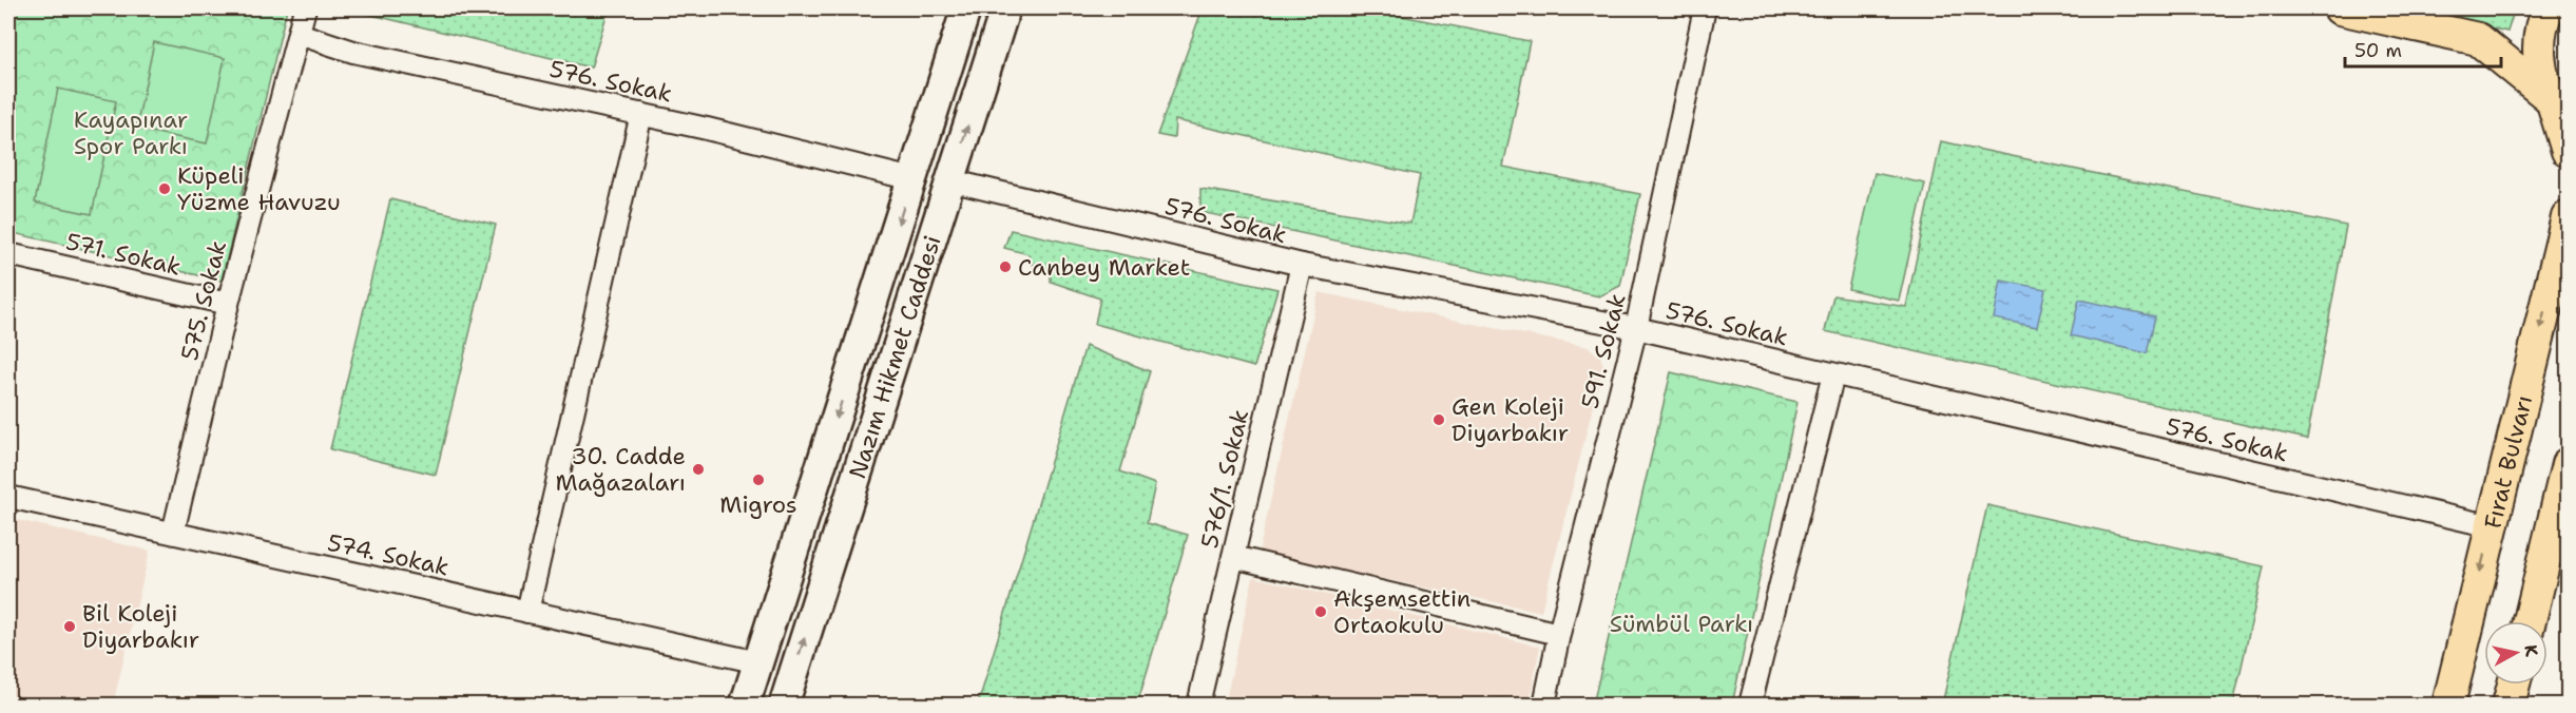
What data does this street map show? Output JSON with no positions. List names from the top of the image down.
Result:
{
  "streets": {
    "main road": ["Nazım Hikmet Caddesi", "Fırat Bulvarı"],
    "street": [
      "576. Sokak",
      "571. Sokak",
      "575. Sokak",
      "591. Sokak",
      "576/1. Sokak",
      "574. Sokak"
    ]
  },
  "crossings": [
    ["576. Sokak", "575. Sokak"],
    ["576. Sokak", "591. Sokak"],
    ["576. Sokak", "Nazım Hikmet Caddesi"],
    ["576. Sokak", "Fırat Bulvarı"],
    ["576. Sokak", "576/1. Sokak"],
    ["571. Sokak", "575. Sokak"],
    ["575. Sokak", "574. Sokak"],
    ["Nazım Hikmet Caddesi", "574. Sokak"]
  ],
  "parks": ["Kayapınar Spor Parkı", "Sümbül Parkı"],
  "places": [
    "Küpeli Yüzme Havuzu",
    "Canbey Market",
    "Gen Koleji Diyarbakır",
    "30. Cadde Mağazaları",
    "Migros",
    "Akşemsettin Ortaokulu",
    "Bil Koleji Diyarbakır"
  ],
  "scale_bar": "50 m",
  "north": "right"
}
